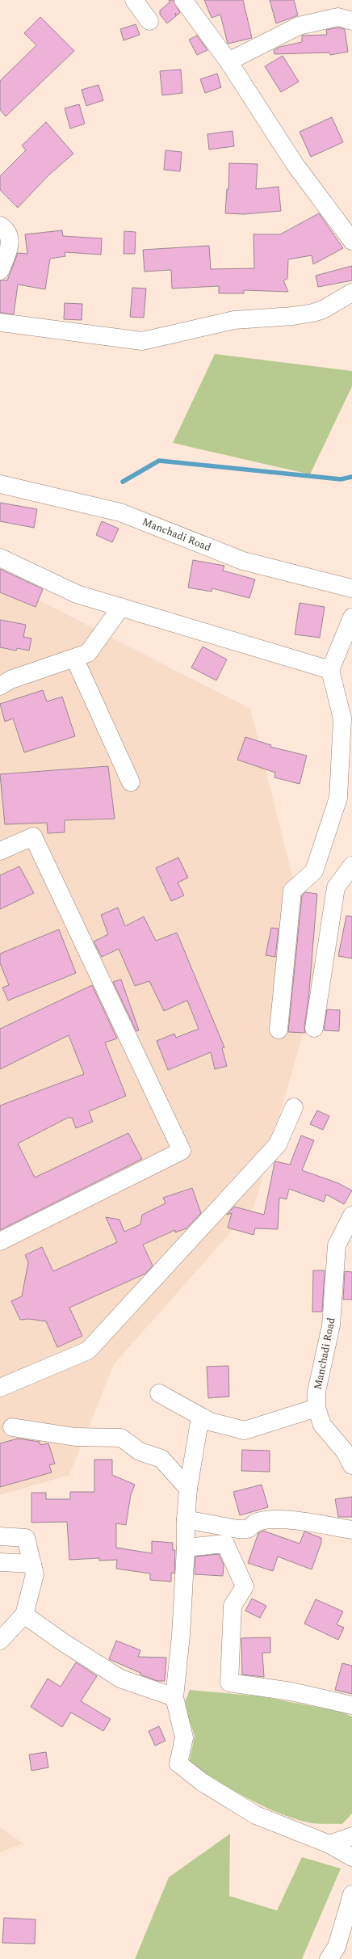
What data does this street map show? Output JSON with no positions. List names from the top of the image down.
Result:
{
  "streets": {
    "street": ["Manchadi Road"]
  }
}
